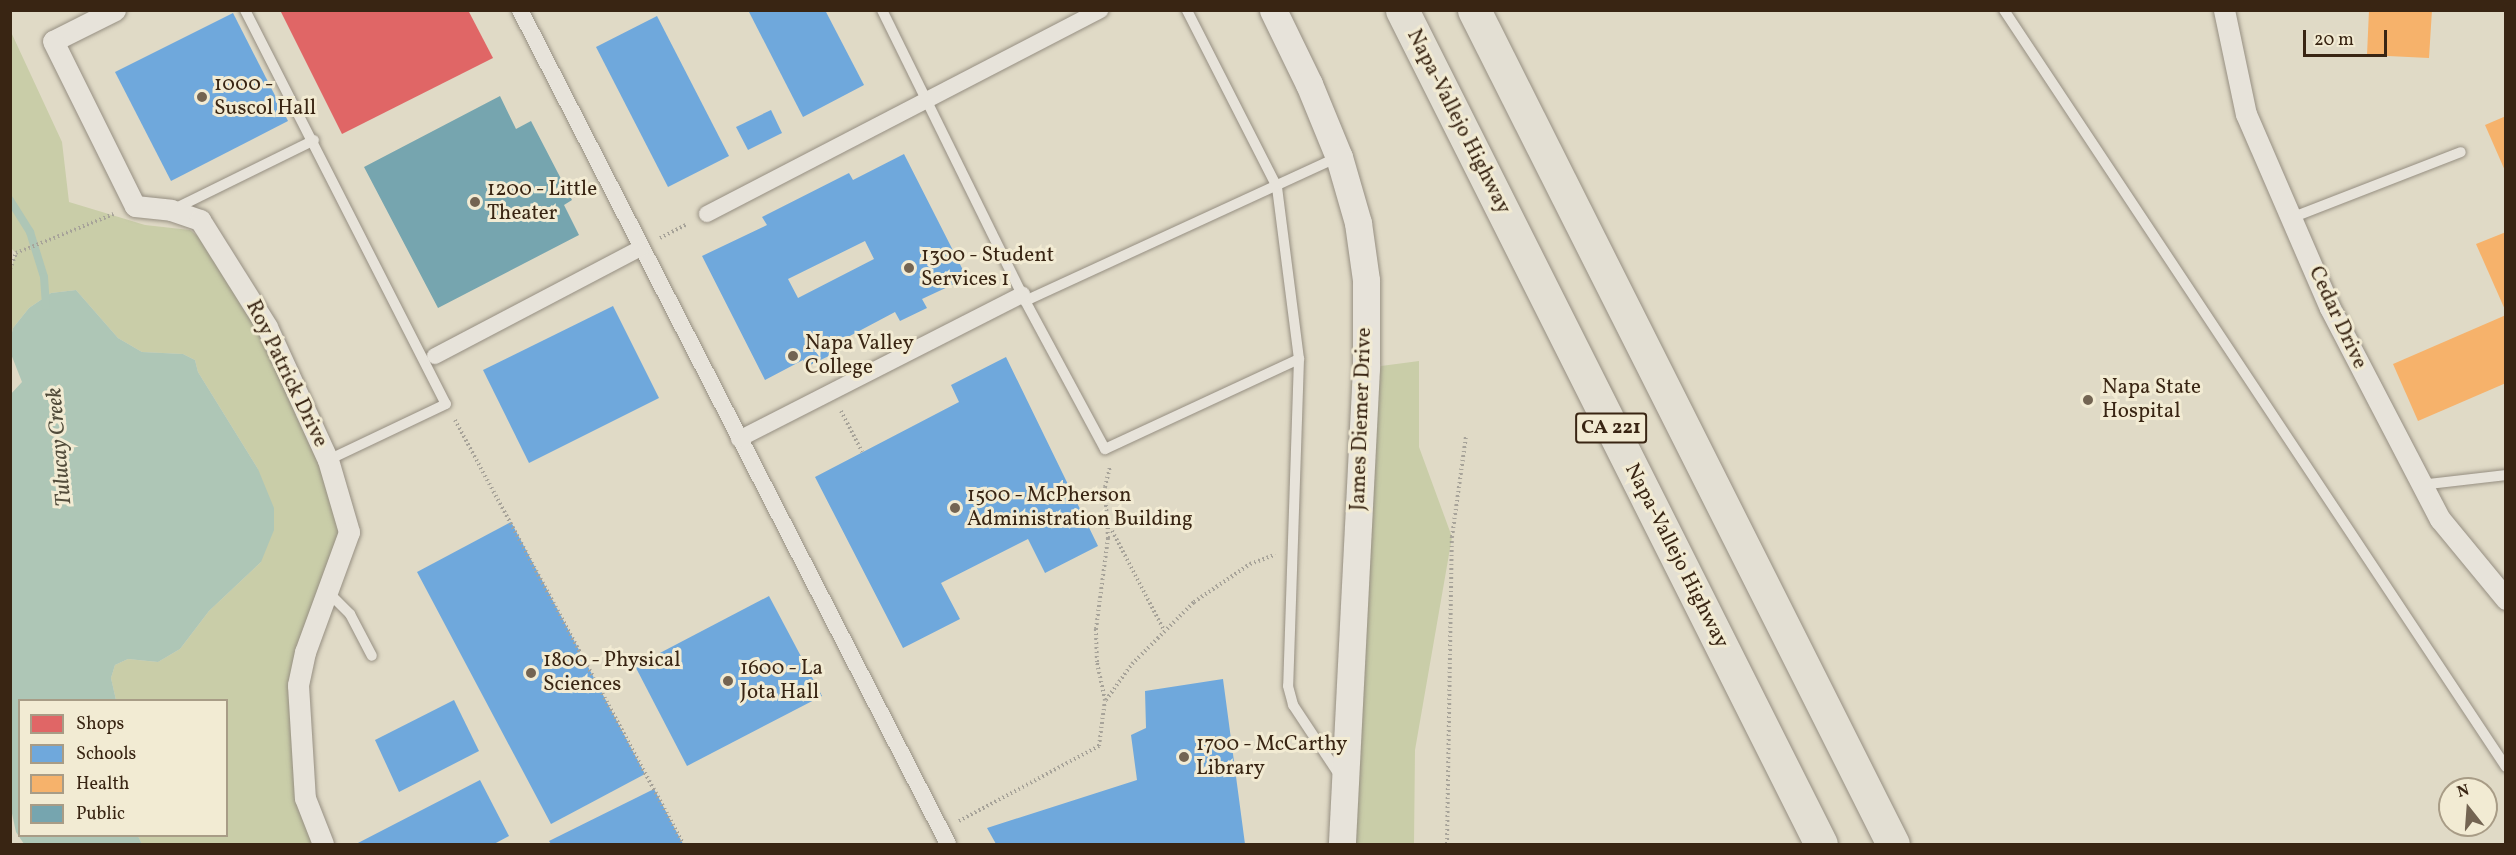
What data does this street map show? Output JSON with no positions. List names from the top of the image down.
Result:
{
  "streets": {
    "main road": ["Napa-Vallejo Highway", "CA 221"],
    "street": ["Cedar Drive", "Roy Patrick Drive", "James Diemer Drive"]
  },
  "water": ["Tulucay Creek"],
  "places": [
    "1000 - Suscol Hall",
    "1200 - Little Theater",
    "1300 - Student Services 1",
    "Napa Valley College",
    "Napa State Hospital",
    "1500 - McPherson Administration Building",
    "1800 - Physical Sciences",
    "1600 - La Jota Hall",
    "1700 - McCarthy Library"
  ],
  "legend": [
    "Shops",
    "Schools",
    "Health",
    "Public"
  ],
  "scale_bar": "20 m",
  "north": "top"
}
